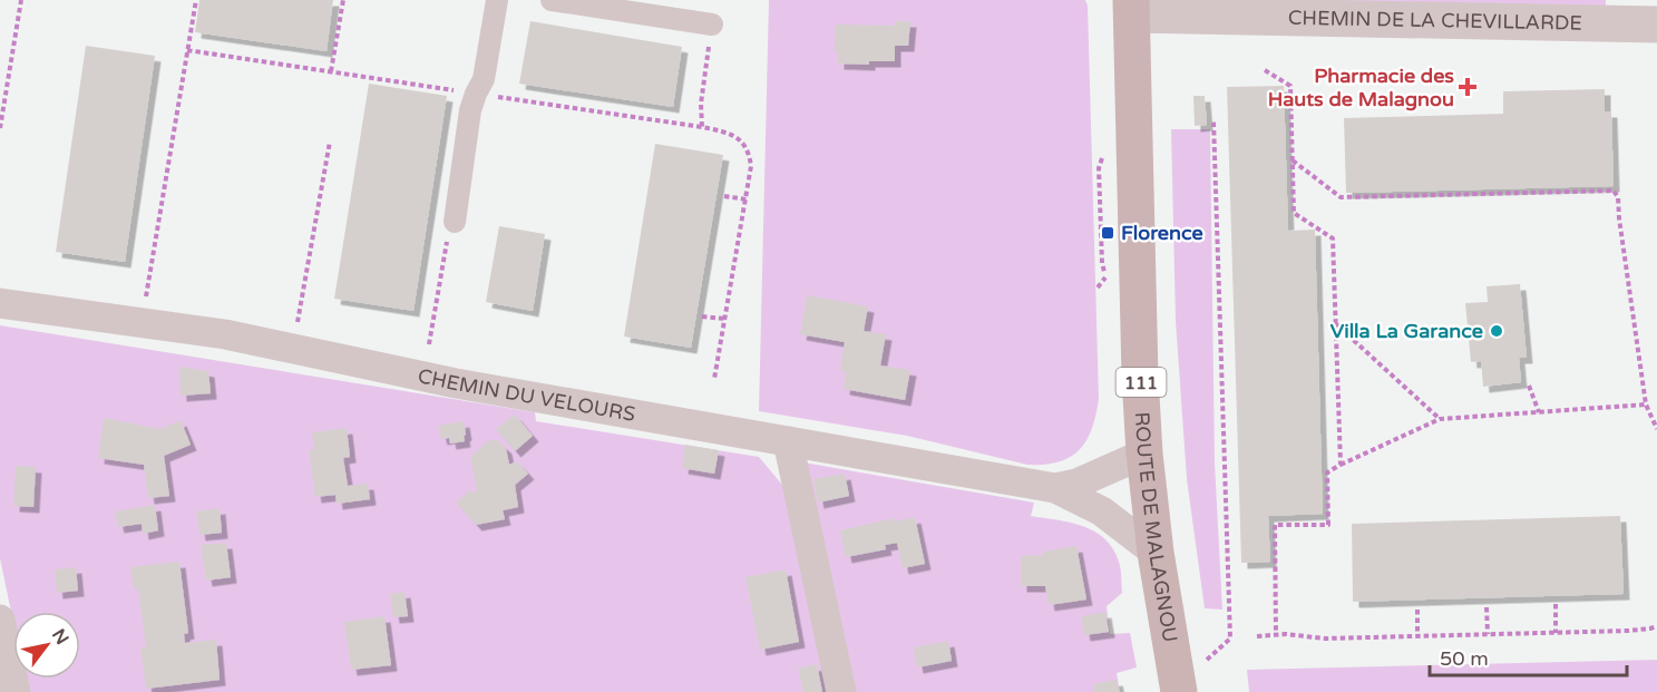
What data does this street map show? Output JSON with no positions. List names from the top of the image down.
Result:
{
  "streets": {
    "main road": ["111", "ROUTE DE MALAGNOU"],
    "street": ["CHEMIN DE LA CHEVILLARDE", "CHEMIN DU VELOURS"]
  },
  "crossings": [
    ["CHEMIN DE LA CHEVILLARDE", "ROUTE DE MALAGNOU"],
    ["CHEMIN DU VELOURS", "ROUTE DE MALAGNOU"]
  ],
  "places": {
    "health": ["Pharmacie des Hauts de Malagnou"],
    "transit": ["Florence"],
    "other": ["Villa La Garance"]
  },
  "scale_bar": "50 m",
  "north": "top right"
}
